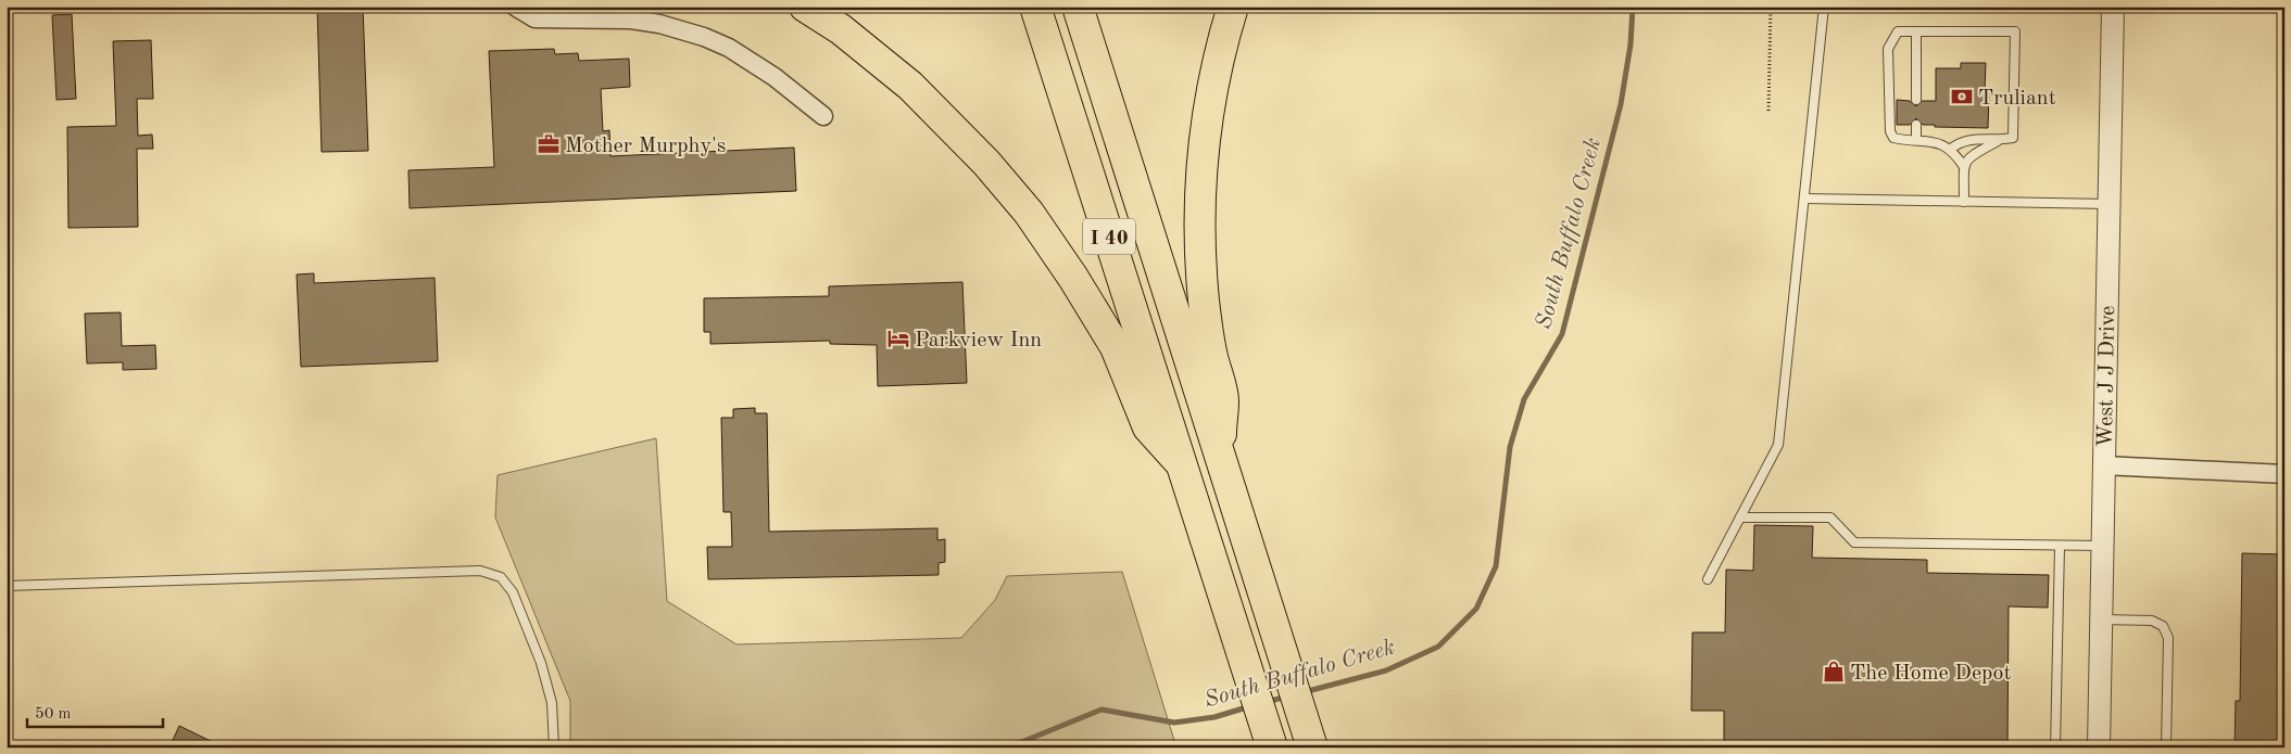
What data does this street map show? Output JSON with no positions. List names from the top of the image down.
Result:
{
  "streets": {
    "highway": ["I 40"],
    "street": ["West J J Drive"]
  },
  "water": ["South Buffalo Creek"],
  "places": {
    "bank": ["Truliant"],
    "office": ["Mother Murphy's"],
    "hotel": ["Parkview Inn"],
    "shop": ["The Home Depot"]
  },
  "scale_bar": "50 m"
}
